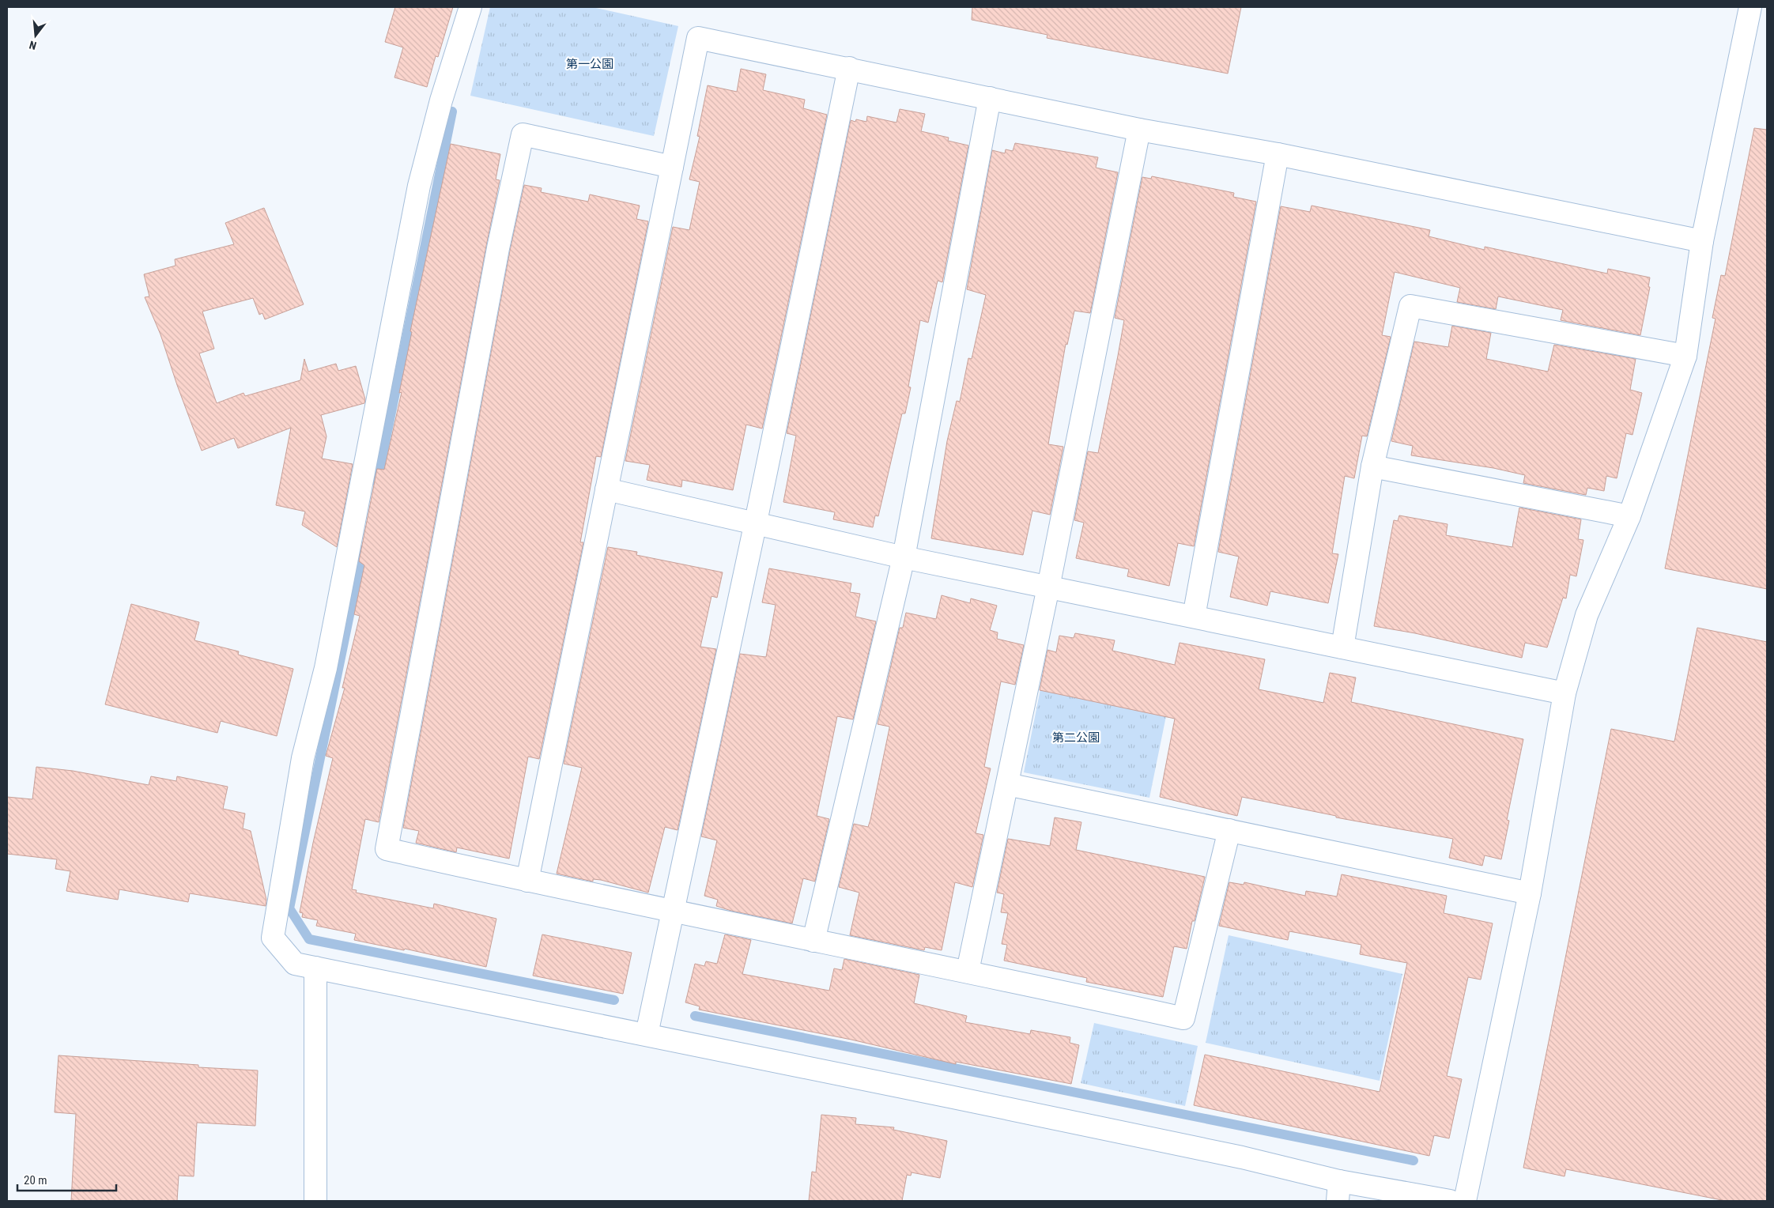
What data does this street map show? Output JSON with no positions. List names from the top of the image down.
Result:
{
  "parks": ["第一公園", "第二公園"],
  "scale_bar": "20 m",
  "north": "bottom"
}
